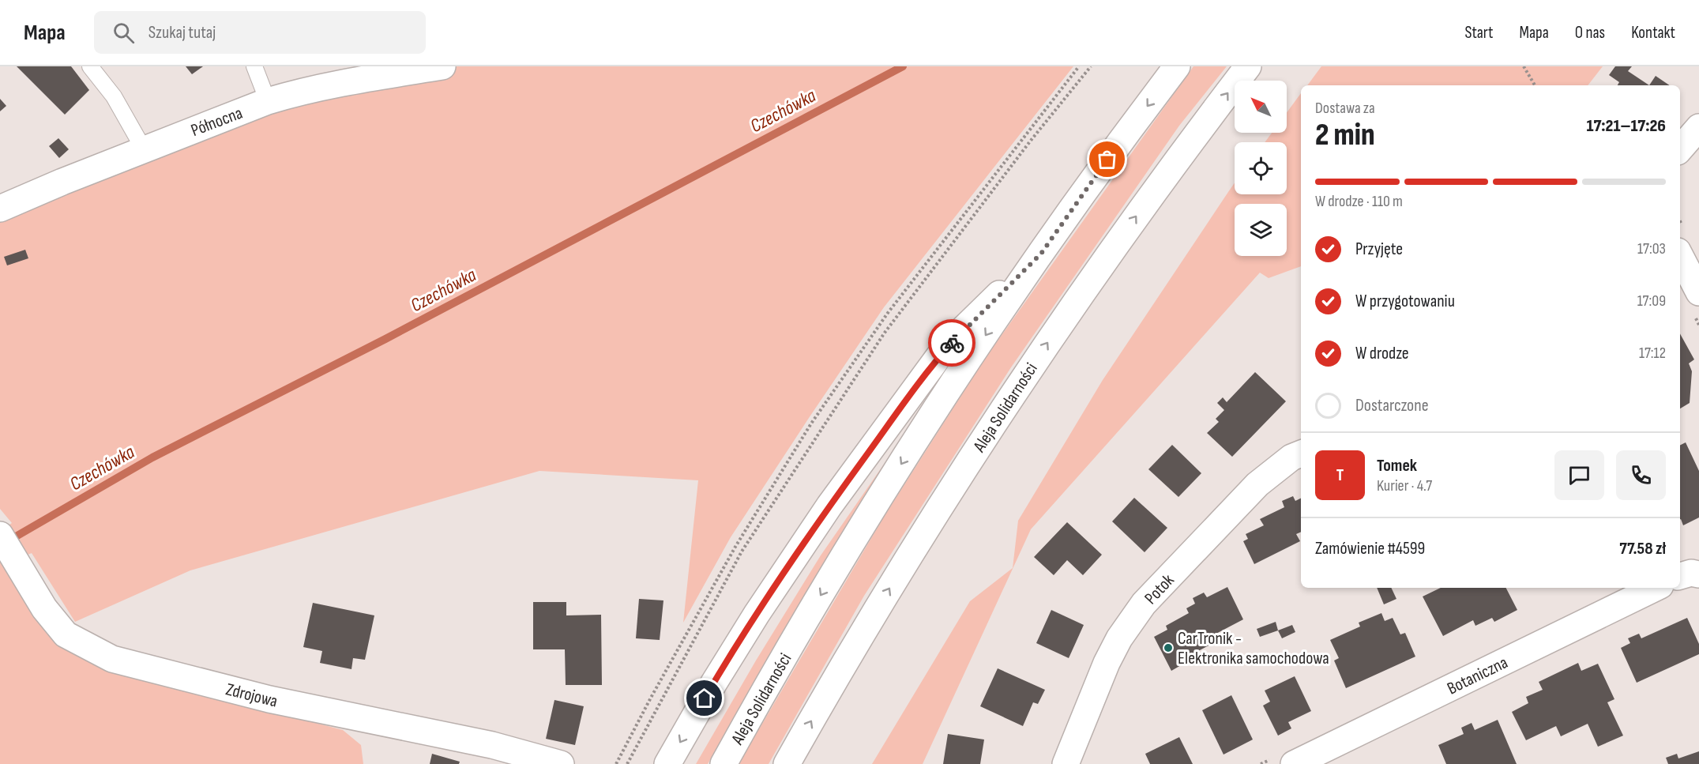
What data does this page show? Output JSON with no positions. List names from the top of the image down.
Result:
{
  "streets": {
    "main road": [
      "Północna",
      "Aleja Solidarności",
      "Potok",
      "Botaniczna",
      "Zdrojowa"
    ]
  },
  "water": ["Czechówka"],
  "places": ["CarTronik - Elektronika samochodowa"],
  "north": "top left",
  "page": {
    "header": "Mapa",
    "search": "Szukaj tutaj",
    "nav": [
      "Start",
      "Mapa",
      "O nas",
      "Kontakt"
    ],
    "heading": ["2 min", "Dostawa za", "17:21–17:26"],
    "panel": [
      "Tomek",
      "Kurier · 4.7",
      "Zamówienie #4599",
      "77.58 zł"
    ],
    "bar": "W drodze · 110 m",
    "list": [
      ["Przyjęte", "17:03"],
      ["W przygotowaniu", "17:09"],
      ["W drodze", "17:12"],
      "Dostarczone"
    ],
    "round": "T"
  }
}
